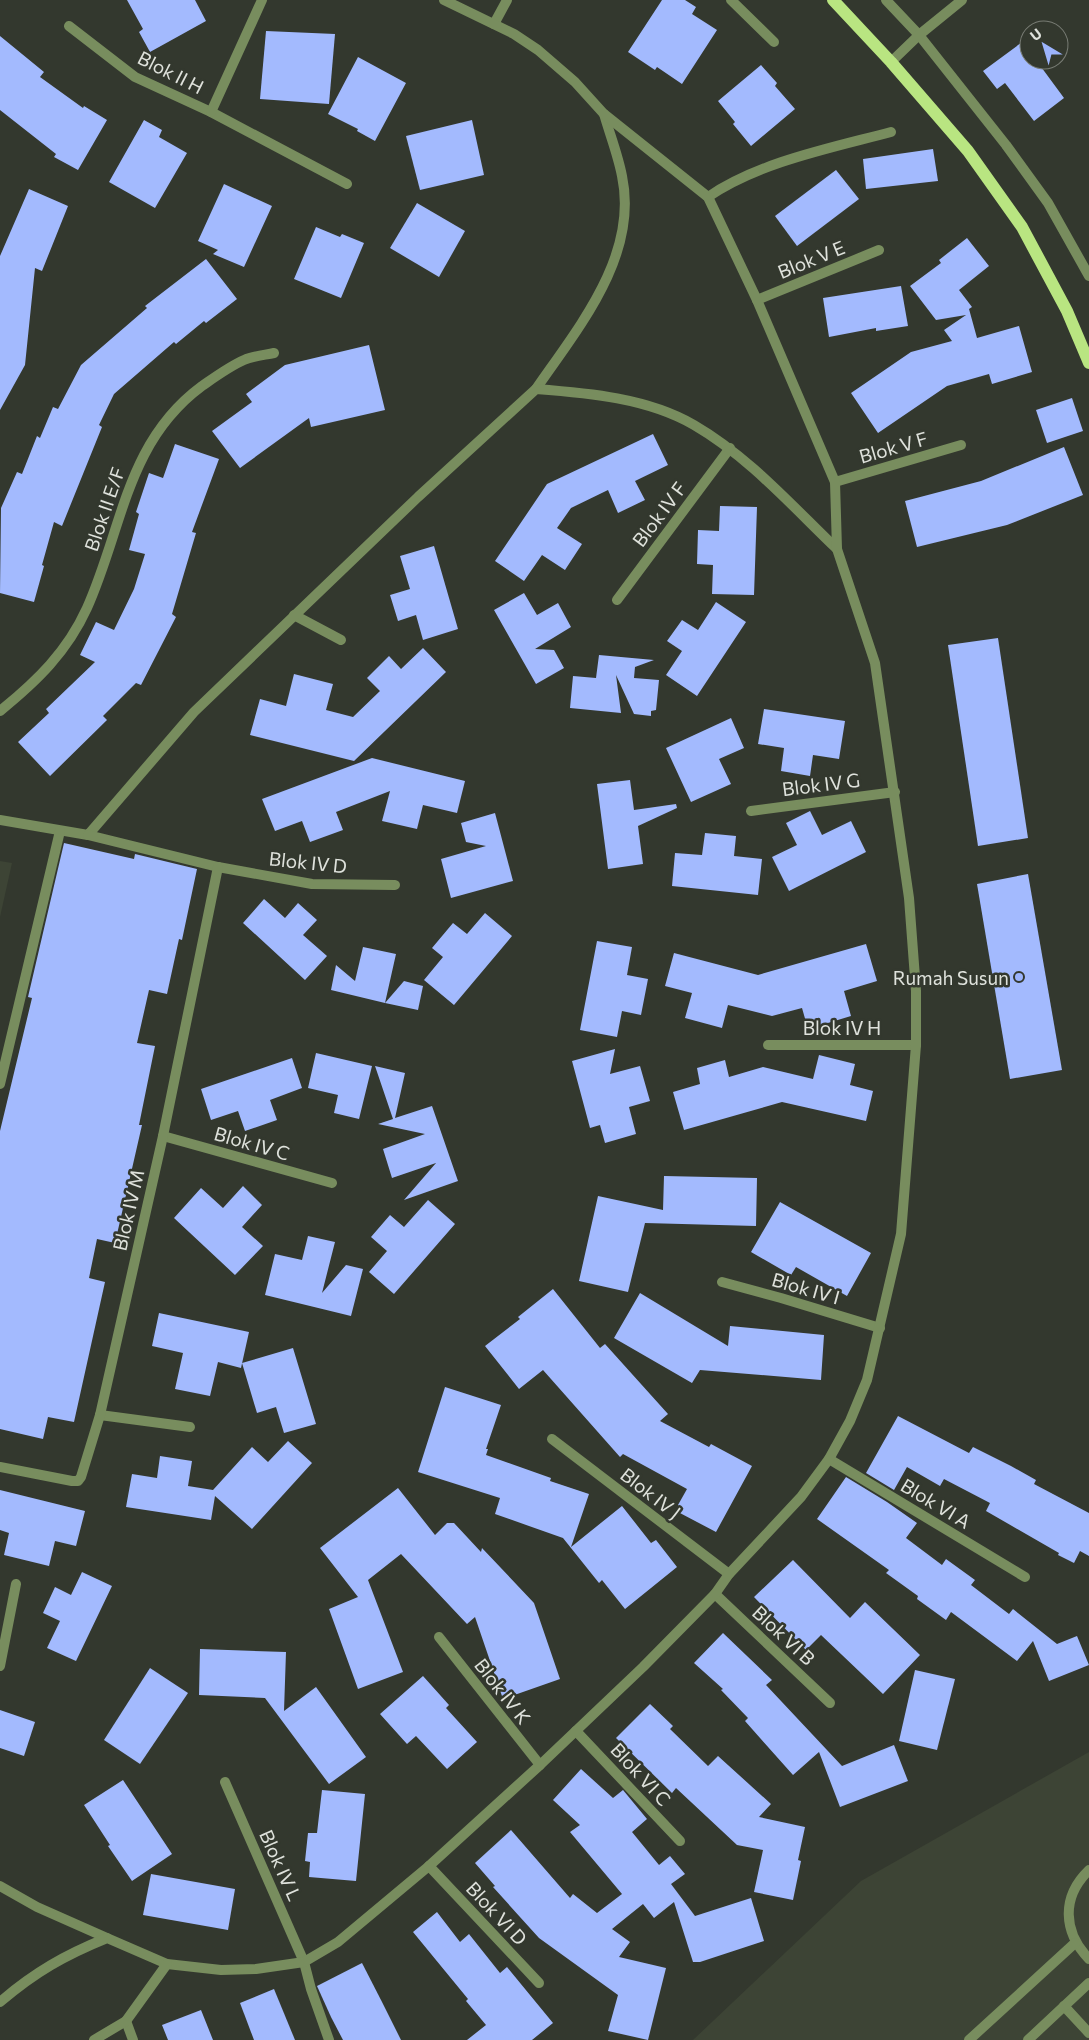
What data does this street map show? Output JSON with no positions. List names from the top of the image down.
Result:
{
  "streets": {
    "street": [
      "Blok II H",
      "Blok V E",
      "Blok V F",
      "Blok II E/F",
      "Blok IV F",
      "Blok IV G",
      "Blok IV D",
      "Blok IV H",
      "Blok IV C",
      "Blok IV M",
      "Blok IV I",
      "Blok IV J",
      "Blok VI A",
      "Blok VI B",
      "Blok IV K",
      "Blok VI C",
      "Blok IV L",
      "Blok VI D"
    ]
  },
  "crossings": [
    ["Blok IV D", "Blok IV M"],
    ["Blok IV C", "Blok IV M"]
  ],
  "places": ["Rumah Susun"],
  "north": "top left"
}
